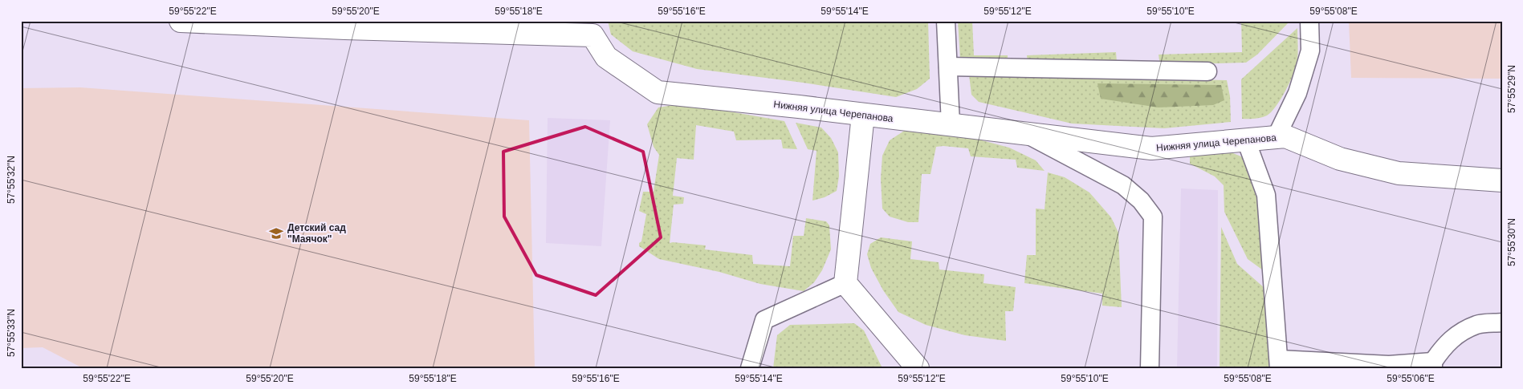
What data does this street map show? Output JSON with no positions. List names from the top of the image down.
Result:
{
  "streets": {
    "street": ["Нижняя улица Черепанова"]
  },
  "places": {
    "school or university": ["Детский сад \"Маячок\""]
  },
  "coordinates": [
    "59°55'22\"E",
    "59°55'20\"E",
    "59°55'18\"E",
    "59°55'16\"E",
    "59°55'14\"E",
    "59°55'12\"E",
    "59°55'10\"E",
    "59°55'08\"E",
    "57°55'29\"N",
    "57°55'32\"N",
    "57°55'30\"N",
    "57°55'33\"N",
    "59°55'06\"E"
  ]
}
